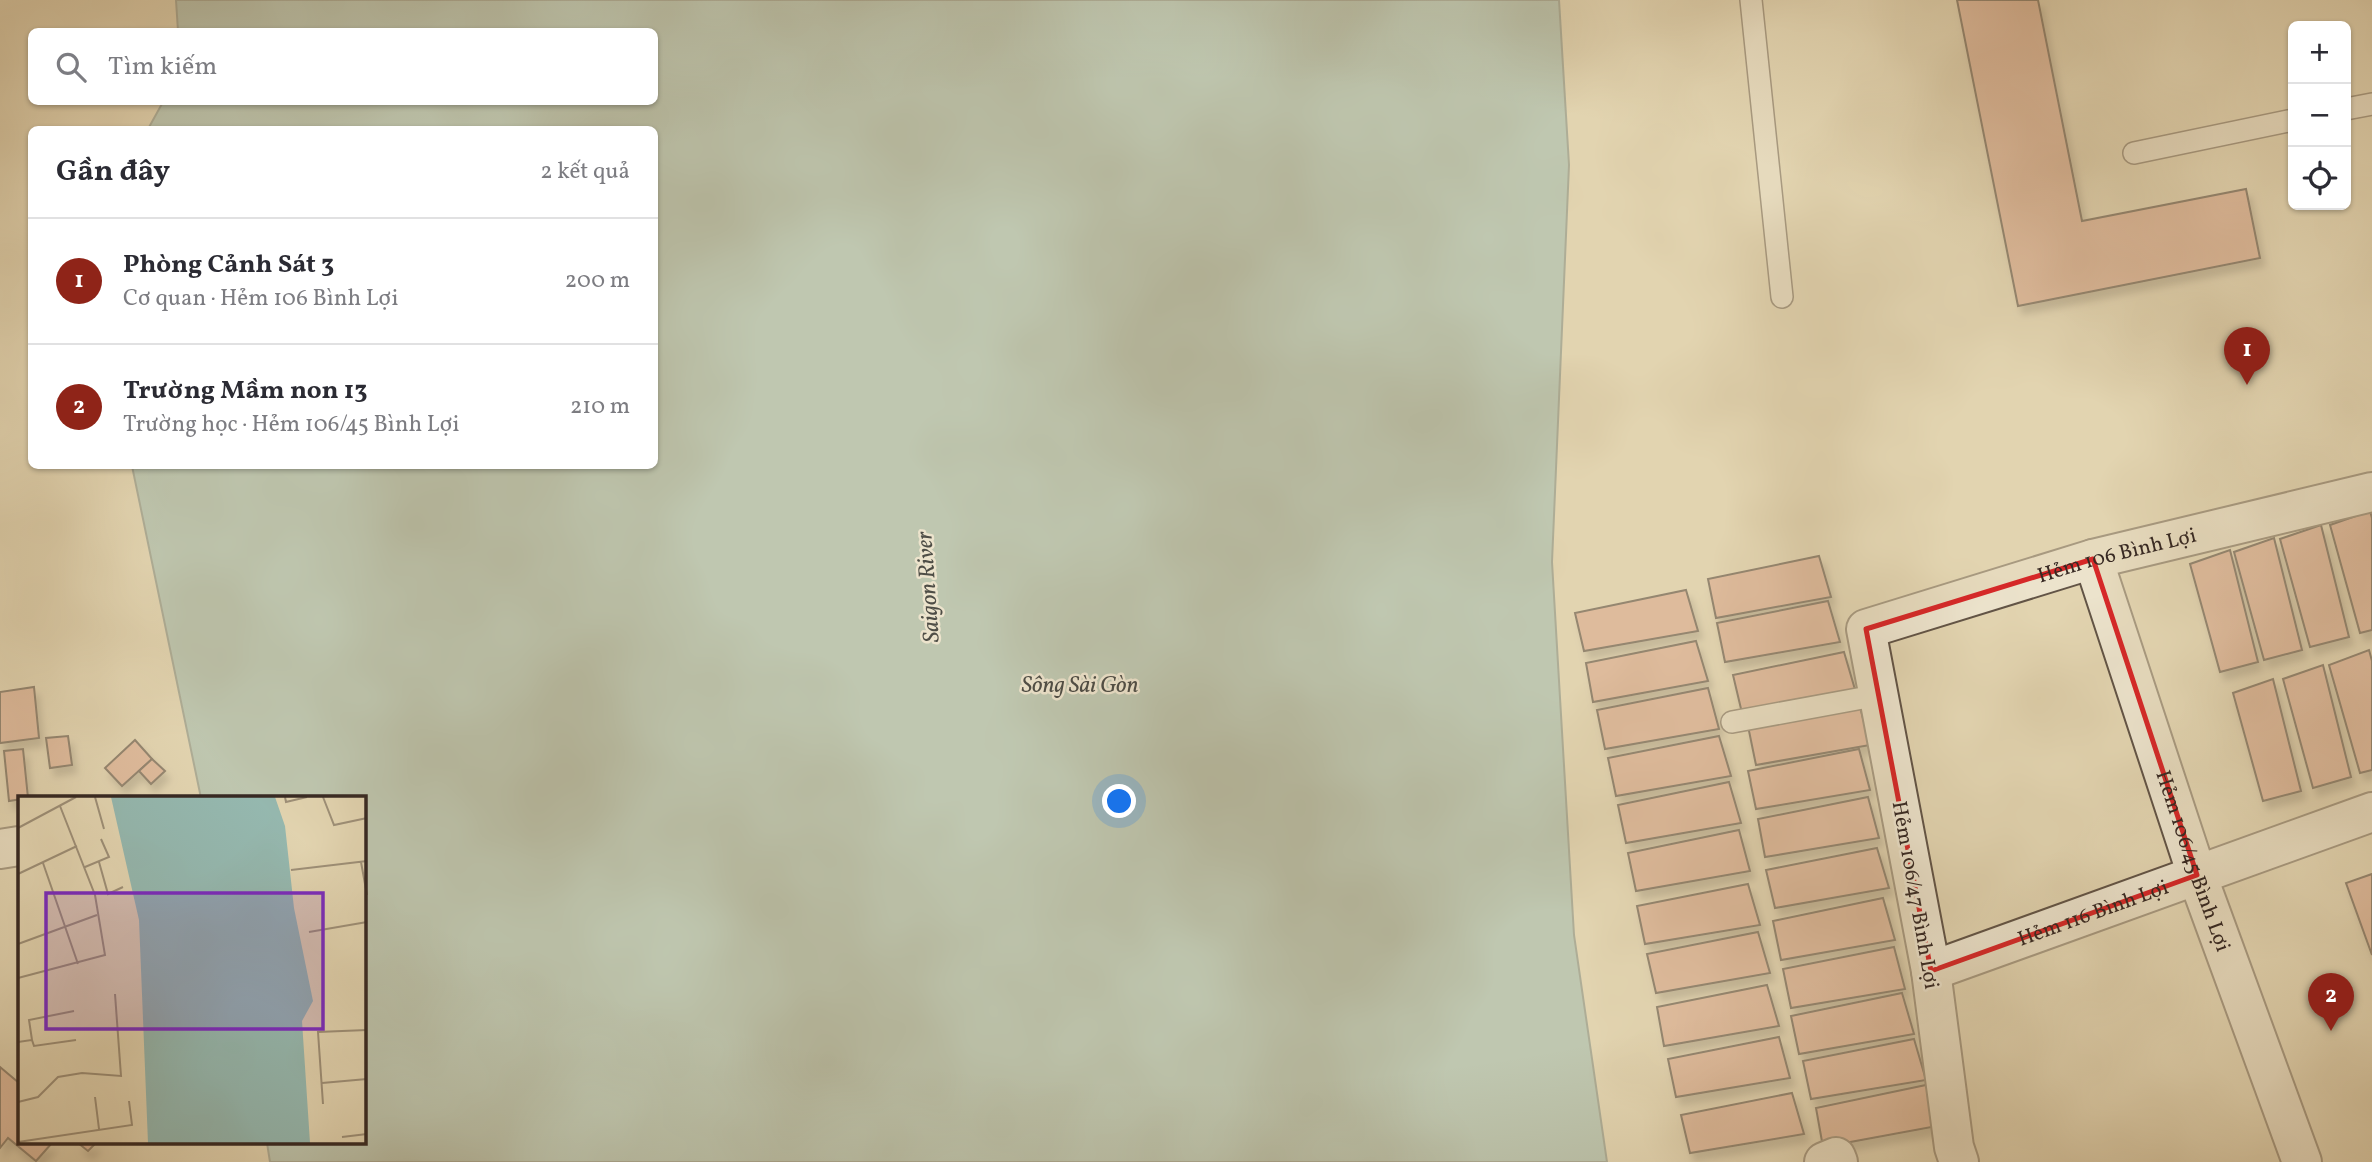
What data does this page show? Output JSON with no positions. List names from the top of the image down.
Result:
{
  "streets": {
    "street": [
      "Hẻm 106 Bình Lợi",
      "Hẻm 106/45 Bình Lợi",
      "Hẻm 106/47 Bình Lợi",
      "Hẻm 116 Bình Lợi"
    ]
  },
  "crossings": [
    ["Hẻm 106 Bình Lợi", "Hẻm 106/45 Bình Lợi"],
    ["Hẻm 106 Bình Lợi", "Hẻm 106/47 Bình Lợi"],
    ["Hẻm 106/45 Bình Lợi", "Hẻm 116 Bình Lợi"],
    ["Hẻm 106/47 Bình Lợi", "Hẻm 116 Bình Lợi"]
  ],
  "water": ["Saigon River", "Sông Sài Gòn"],
  "page": {
    "map_buttons": ["+", "−"],
    "search": "Tìm kiếm",
    "heading": ["Gần đây", "2 kết quả"],
    "list": [
      {
        "mark": "1",
        "name": "Phòng Cảnh Sát 3",
        "note": "Cơ quan · Hẻm 106 Bình Lợi",
        "value": "200 m"
      },
      {
        "mark": "2",
        "name": "Trường Mầm non 13",
        "note": "Trường học · Hẻm 106/45 Bình Lợi",
        "value": "210 m"
      }
    ],
    "pins": ["1", "2"]
  }
}
